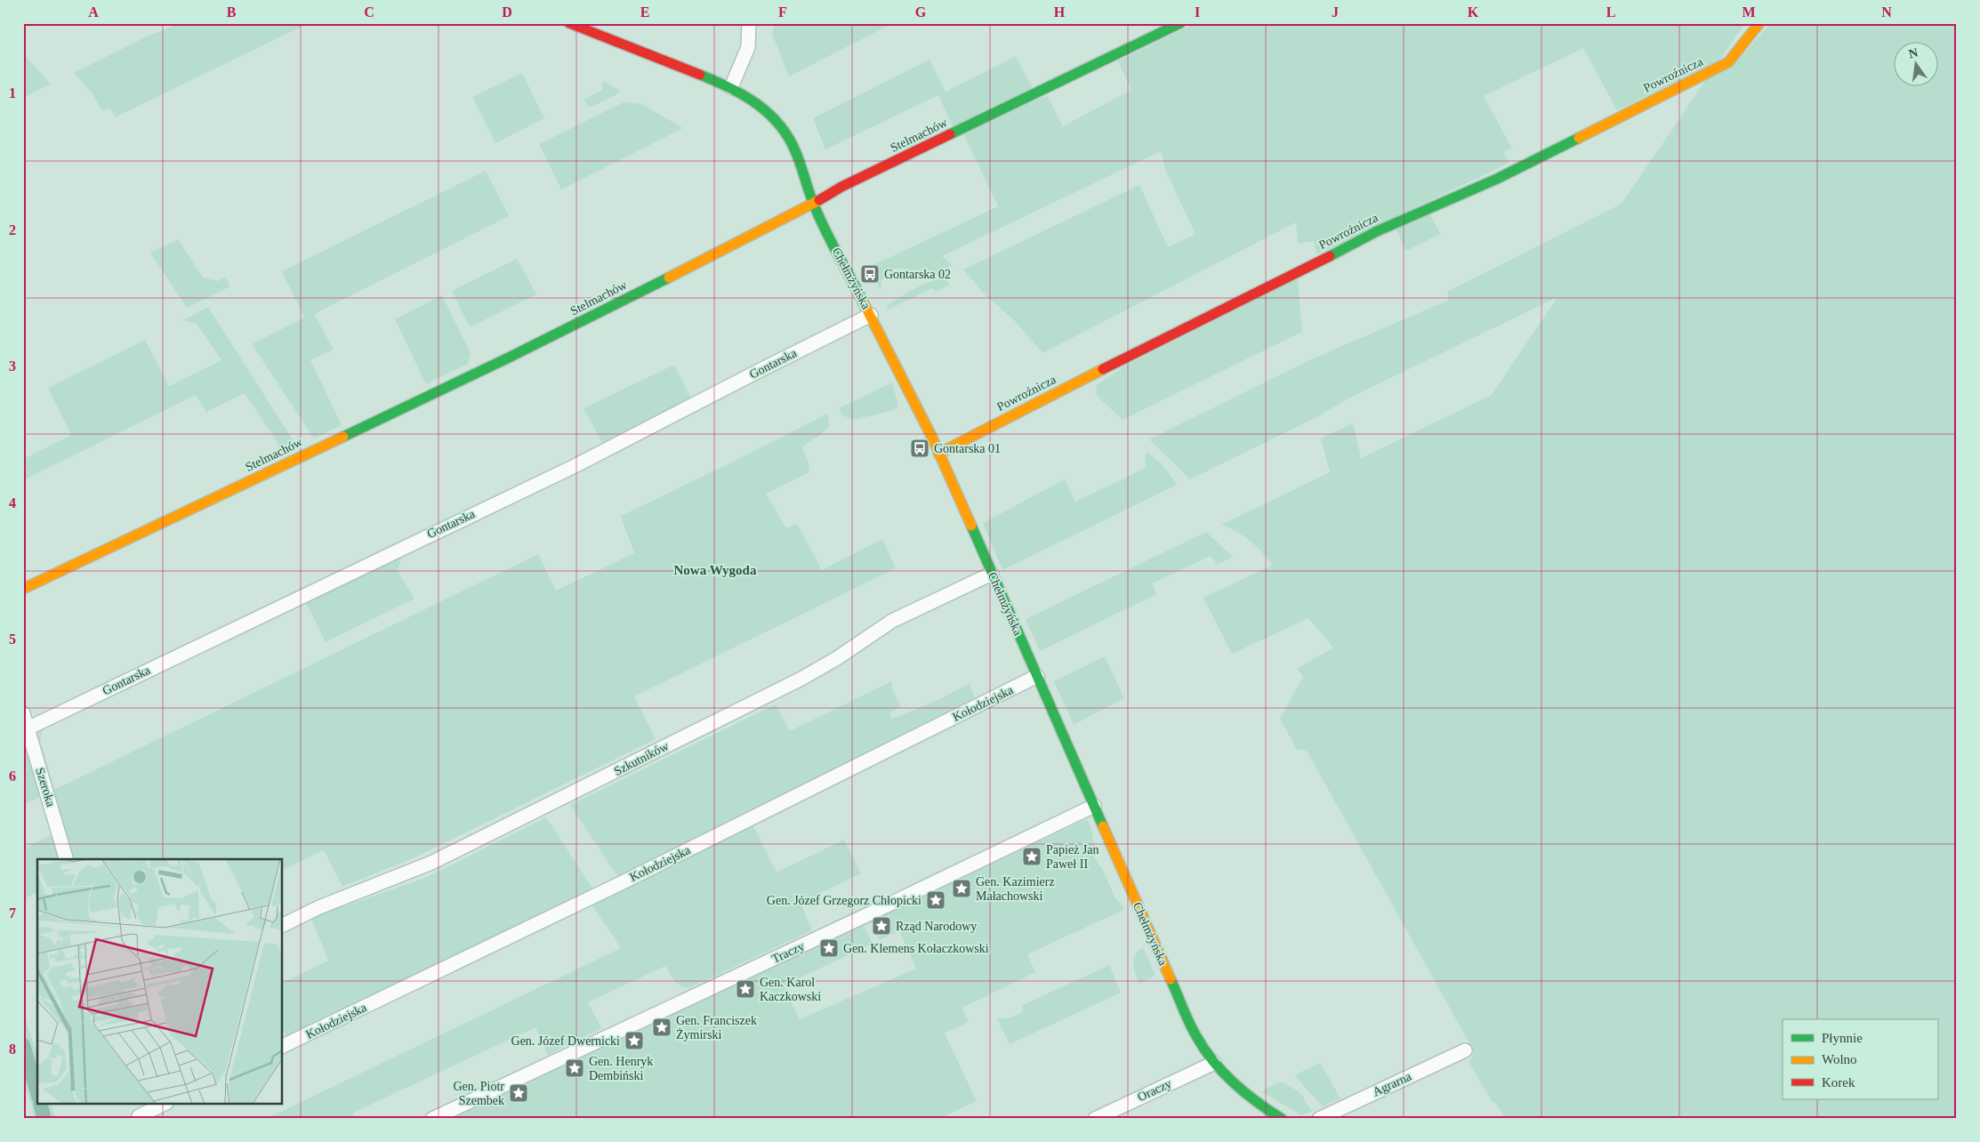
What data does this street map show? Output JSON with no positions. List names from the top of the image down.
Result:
{
  "streets": {
    "street": [
      "Powroźnicza",
      "Stelmachów",
      "Chełmżyńska",
      "Gontarska",
      "Kołodziejska",
      "Szkutników",
      "Szeroka",
      "Traczy",
      "Agrarna",
      "Oraczy"
    ]
  },
  "crossings": [
    ["Powroźnicza", "Chełmżyńska"],
    ["Stelmachów", "Chełmżyńska"],
    ["Chełmżyńska", "Gontarska"],
    ["Chełmżyńska", "Kołodziejska"],
    ["Chełmżyńska", "Szkutników"],
    ["Chełmżyńska", "Traczy"],
    ["Chełmżyńska", "Oraczy"],
    ["Gontarska", "Szeroka"]
  ],
  "districts": ["Nowa Wygoda"],
  "places": {
    "bus stop": ["Gontarska 02", "Gontarska 01"],
    "place": [
      "Papież Jan Paweł II",
      "Gen. Kazimierz Małachowski",
      "Gen. Józef Grzegorz Chłopicki",
      "Rząd Narodowy",
      "Gen. Klemens Kołaczkowski",
      "Gen. Karol Kaczkowski",
      "Gen. Franciszek Żymirski",
      "Gen. Józef Dwernicki",
      "Gen. Henryk Dembiński",
      "Gen. Piotr Szembek"
    ]
  },
  "legend": ["Płynnie", "Wolno", "Korek"],
  "north": "top",
  "grid": {
    "columns": [
      "A",
      "B",
      "C",
      "D",
      "E",
      "F",
      "G",
      "H",
      "I",
      "J",
      "K",
      "L",
      "M",
      "N"
    ],
    "rows": [
      "1",
      "2",
      "3",
      "4",
      "5",
      "6",
      "7",
      "8"
    ]
  }
}
